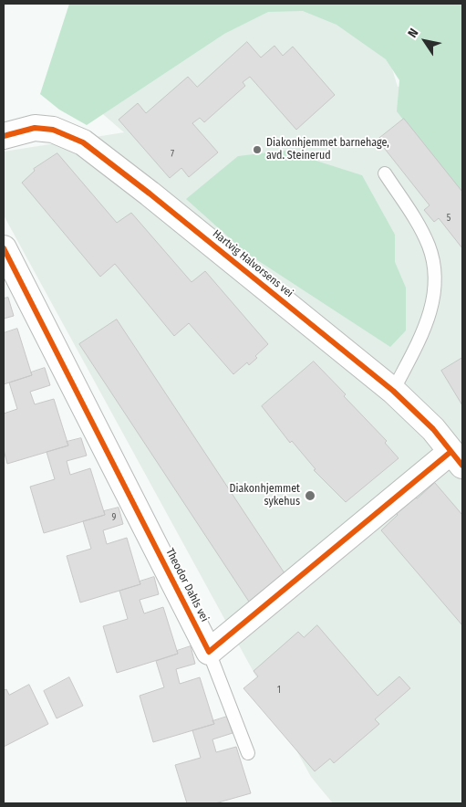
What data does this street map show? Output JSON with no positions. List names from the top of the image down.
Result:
{
  "streets": {
    "street": ["Hartvig Halvorsens vei", "Theodor Dahls vei"]
  },
  "places": ["Diakonhjemmet barnehage, avd. Steinerud", "Diakonhjemmet sykehus"],
  "house_numbers": [
    "7",
    "5",
    "9",
    "1"
  ],
  "north": "top left"
}
